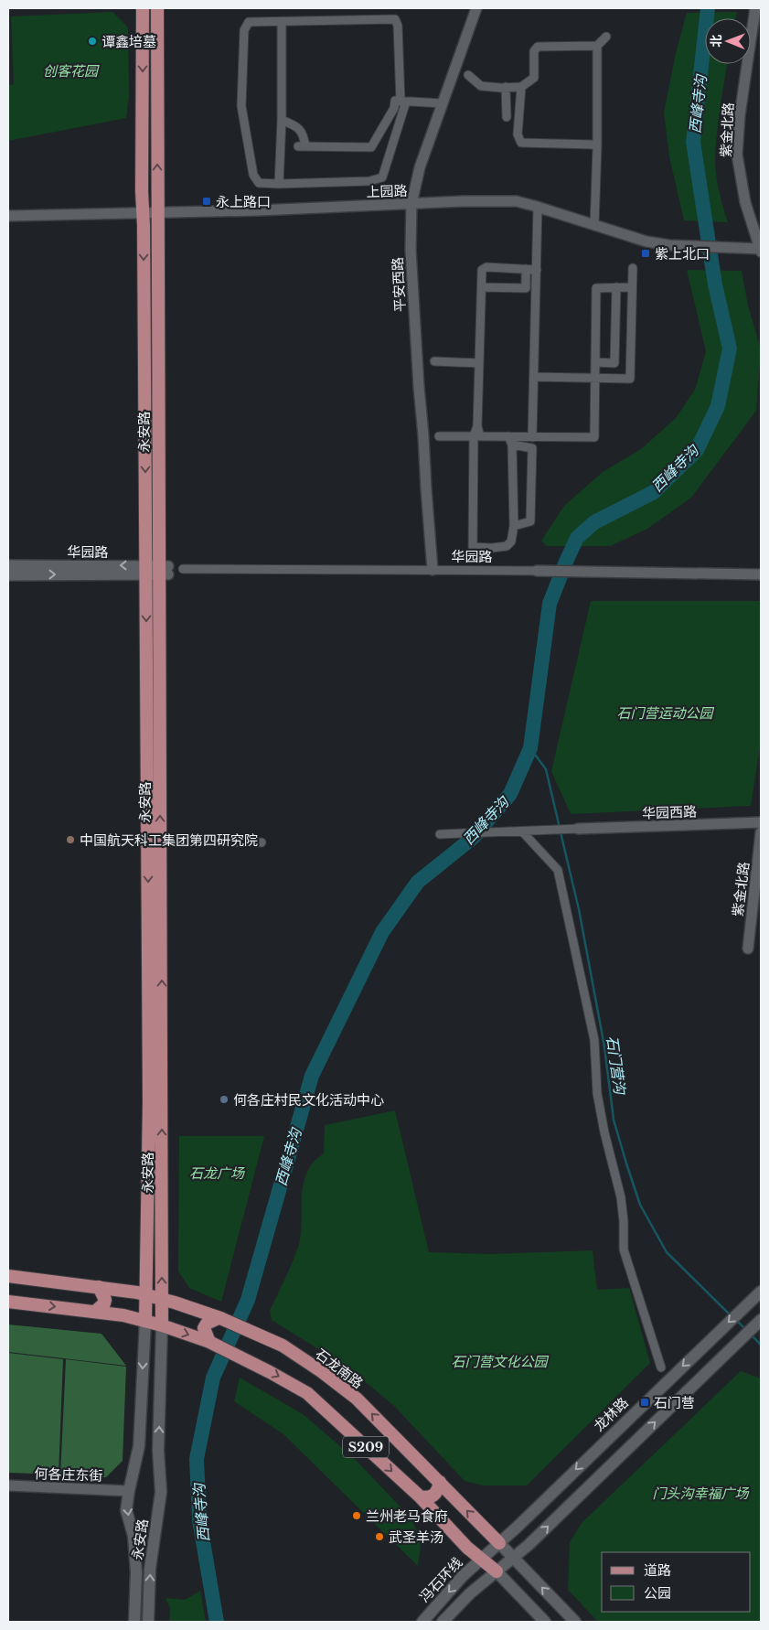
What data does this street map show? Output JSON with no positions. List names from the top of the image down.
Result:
{
  "streets": {
    "main road": [
      "永安路",
      "石龙南路",
      "龙林路",
      "S209",
      "冯石环线"
    ],
    "street": [
      "紫金北路",
      "上园路",
      "平安西路",
      "华园路",
      "华园西路",
      "何各庄东街"
    ]
  },
  "crossings": [
    ["紫金北路", "上园路"],
    ["上园路", "平安西路"],
    ["上园路", "永安路"],
    ["平安西路", "华园路"],
    ["永安路", "华园路"],
    ["永安路", "石龙南路"],
    ["永安路", "S209"],
    ["石龙南路", "龙林路"],
    ["龙林路", "S209"],
    ["龙林路", "冯石环线"],
    ["S209", "冯石环线"]
  ],
  "water": ["西峰寺沟", "石门营沟"],
  "parks": [
    "创客花园",
    "石门营运动公园",
    "石龙广场",
    "石门营文化公园",
    "门头沟幸福广场"
  ],
  "places": {
    "other": [
      "谭鑫培墓",
      "中国航天科工集团第四研究院",
      "何各庄村民文化活动中心",
      "兰州老马食府",
      "武圣羊汤"
    ],
    "transit": ["永上路口", "紫上北口", "石门营"]
  },
  "legend": ["道路", "公园"],
  "north": "left"
}
